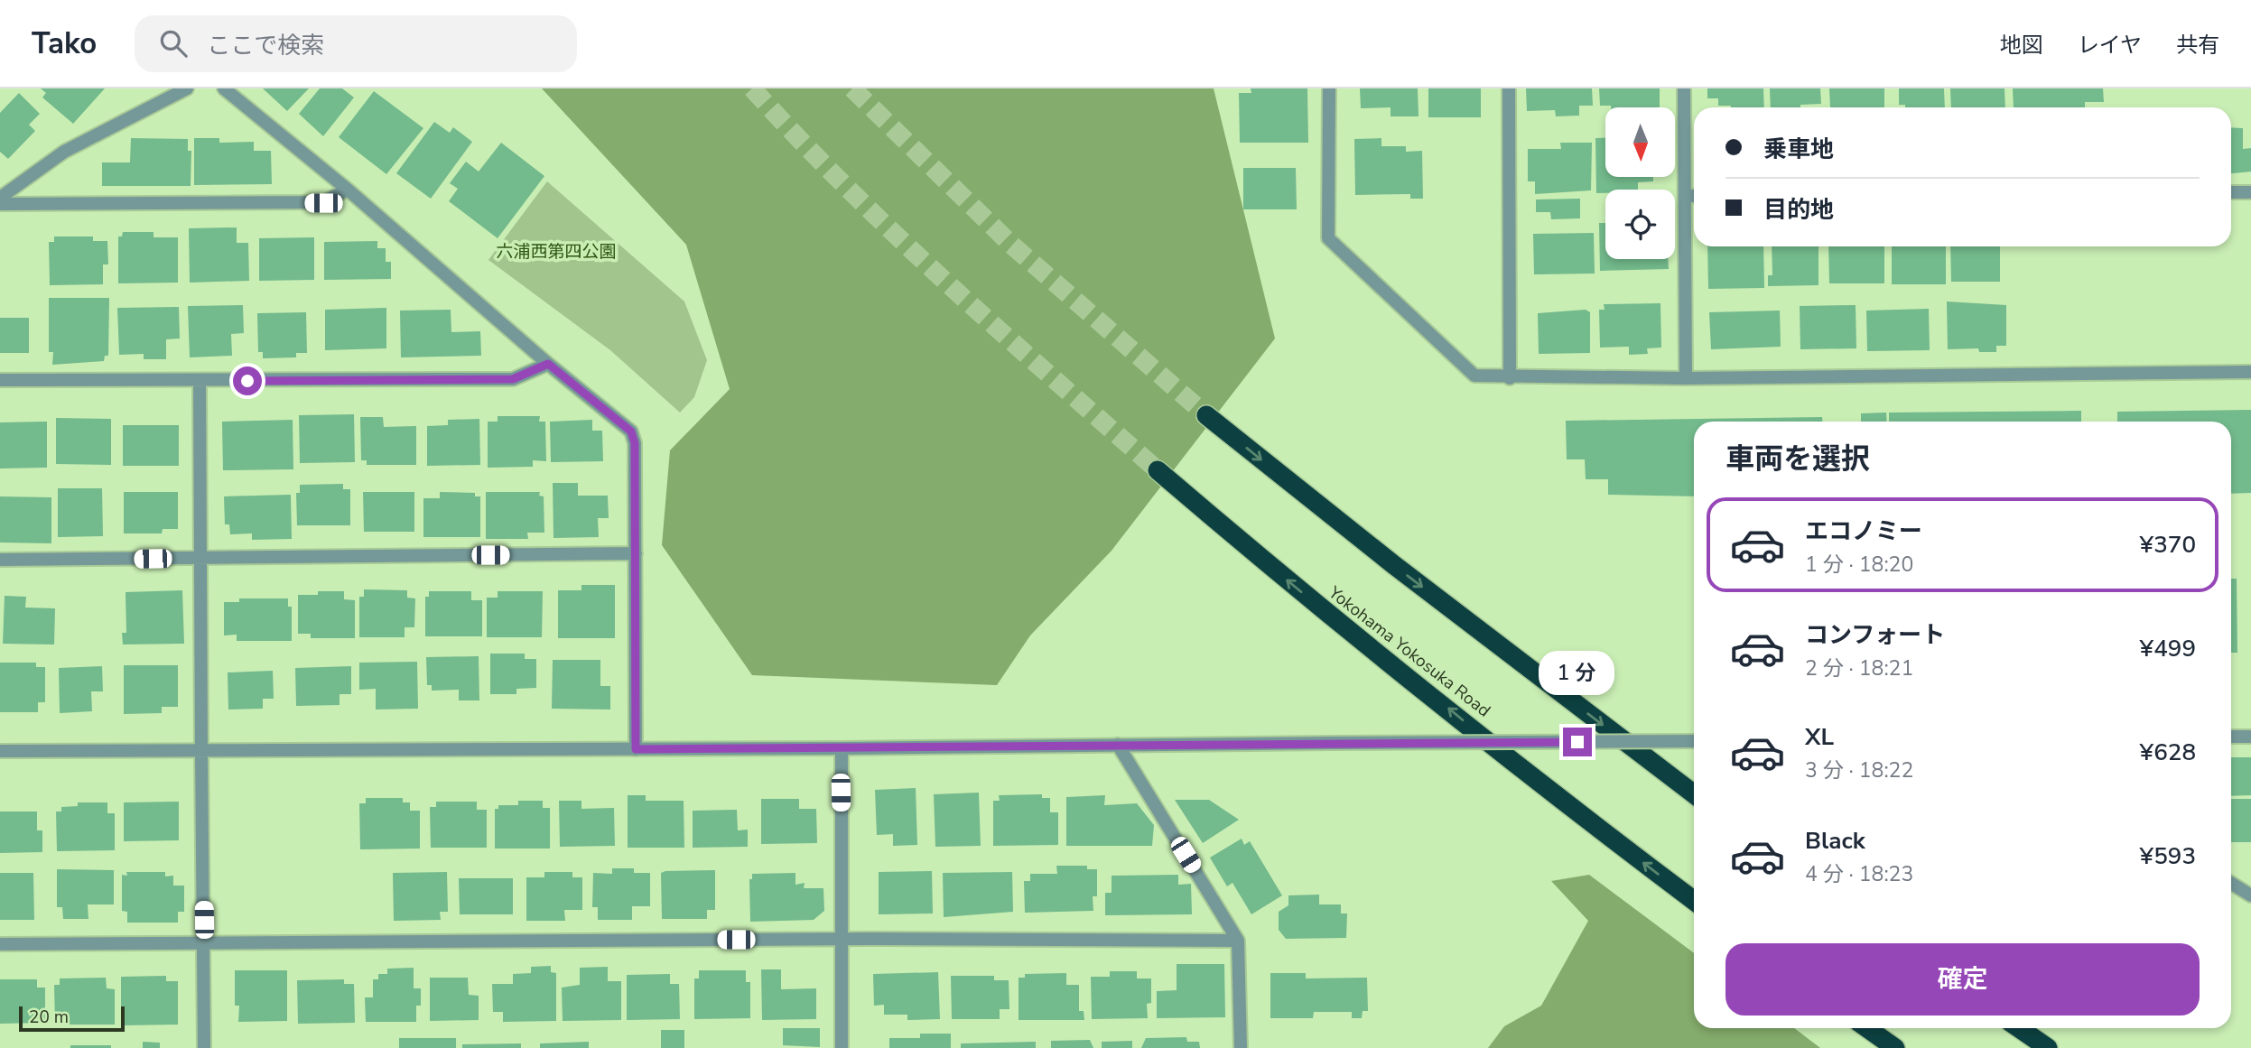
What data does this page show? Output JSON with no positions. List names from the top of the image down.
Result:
{
  "streets": {
    "highway": ["Yokohama Yokosuka Road"]
  },
  "parks": ["六浦西第四公園"],
  "scale_bar": "20 m",
  "north": "bottom",
  "page": {
    "header": "Tako",
    "search": "ここで検索",
    "nav": ["地図", "レイヤ", "共有"],
    "banner": ["乗車地", "目的地"],
    "heading": "車両を選択",
    "list": [
      {
        "name": "エコノミー",
        "note": "1 分 · 18:20",
        "value": "¥370"
      },
      {
        "name": "コンフォート",
        "note": "2 分 · 18:21",
        "value": "¥499"
      },
      {
        "name": "XL",
        "note": "3 分 · 18:22",
        "value": "¥628"
      },
      {
        "name": "Black",
        "note": "4 分 · 18:23",
        "value": "¥593"
      }
    ],
    "bubble": "1 分",
    "buttons": "確定",
    "scale": "20 m"
  }
}
